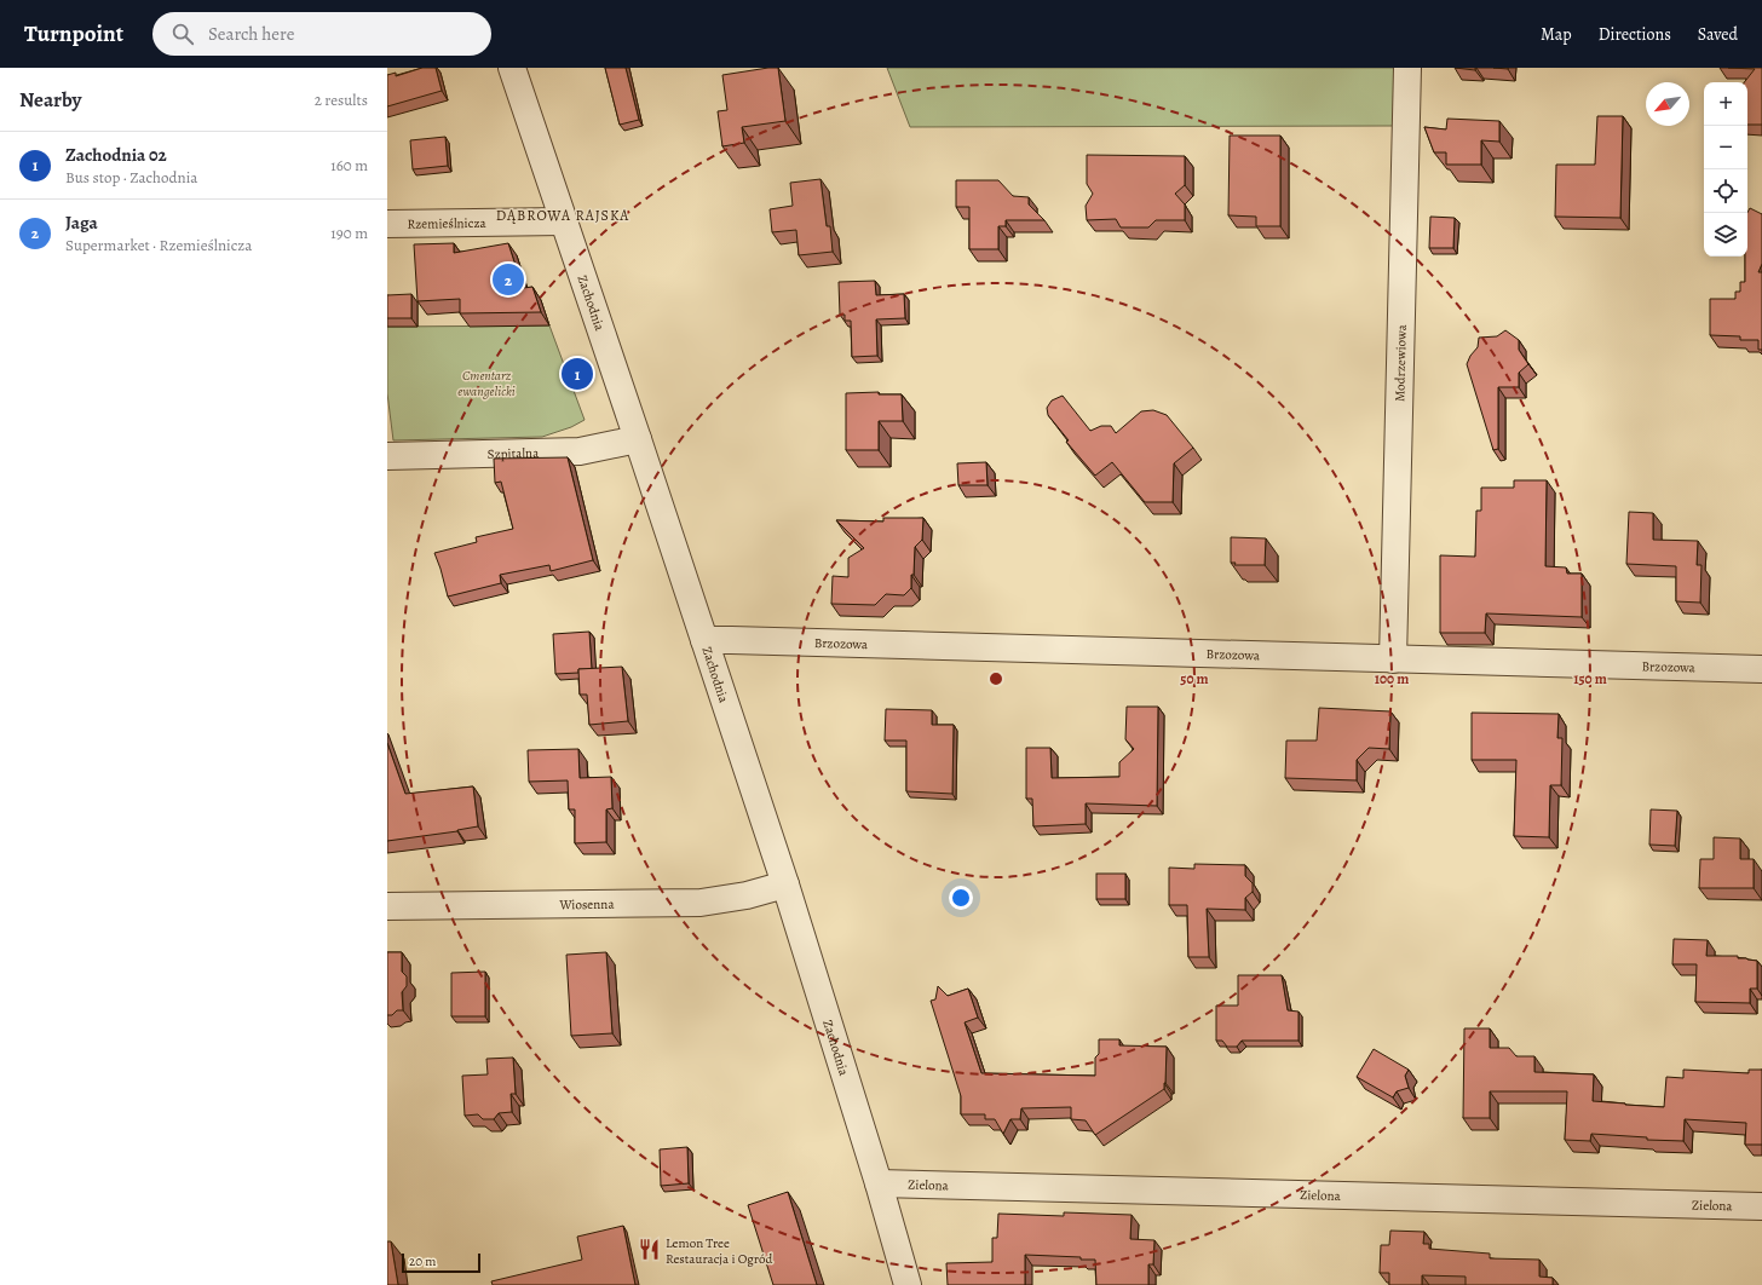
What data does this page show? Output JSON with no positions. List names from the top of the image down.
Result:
{
  "streets": {
    "street": [
      "Rzemieślnicza",
      "Zachodnia",
      "Modrzewiowa",
      "Szpitalna",
      "Brzozowa",
      "Wiosenna",
      "Zielona"
    ]
  },
  "crossings": [
    ["Rzemieślnicza", "Zachodnia"],
    ["Zachodnia", "Szpitalna"],
    ["Zachodnia", "Brzozowa"],
    ["Zachodnia", "Wiosenna"],
    ["Zachodnia", "Zielona"],
    ["Modrzewiowa", "Brzozowa"]
  ],
  "districts": ["DĄBROWA RAJSKA"],
  "parks": ["Cmentarz ewangelicki"],
  "places": {
    "restaurant": ["Lemon Tree Restauracja i Ogród"]
  },
  "scale_bar": "20 m",
  "north": "bottom left",
  "page": {
    "header": "Turnpoint",
    "search": "Search here",
    "nav": ["Map", "Directions", "Saved"],
    "heading": ["Nearby", "2 results"],
    "map_buttons": ["+", "−"],
    "list": [
      {
        "mark": "1",
        "name": "Zachodnia 02",
        "note": "Bus stop · Zachodnia",
        "value": "160 m"
      },
      {
        "mark": "2",
        "name": "Jaga",
        "note": "Supermarket · Rzemieślnicza",
        "value": "190 m"
      }
    ],
    "pins": ["2", "1"],
    "scale": "20 m"
  },
  "rings": ["50 m", "100 m", "150 m"]
}
